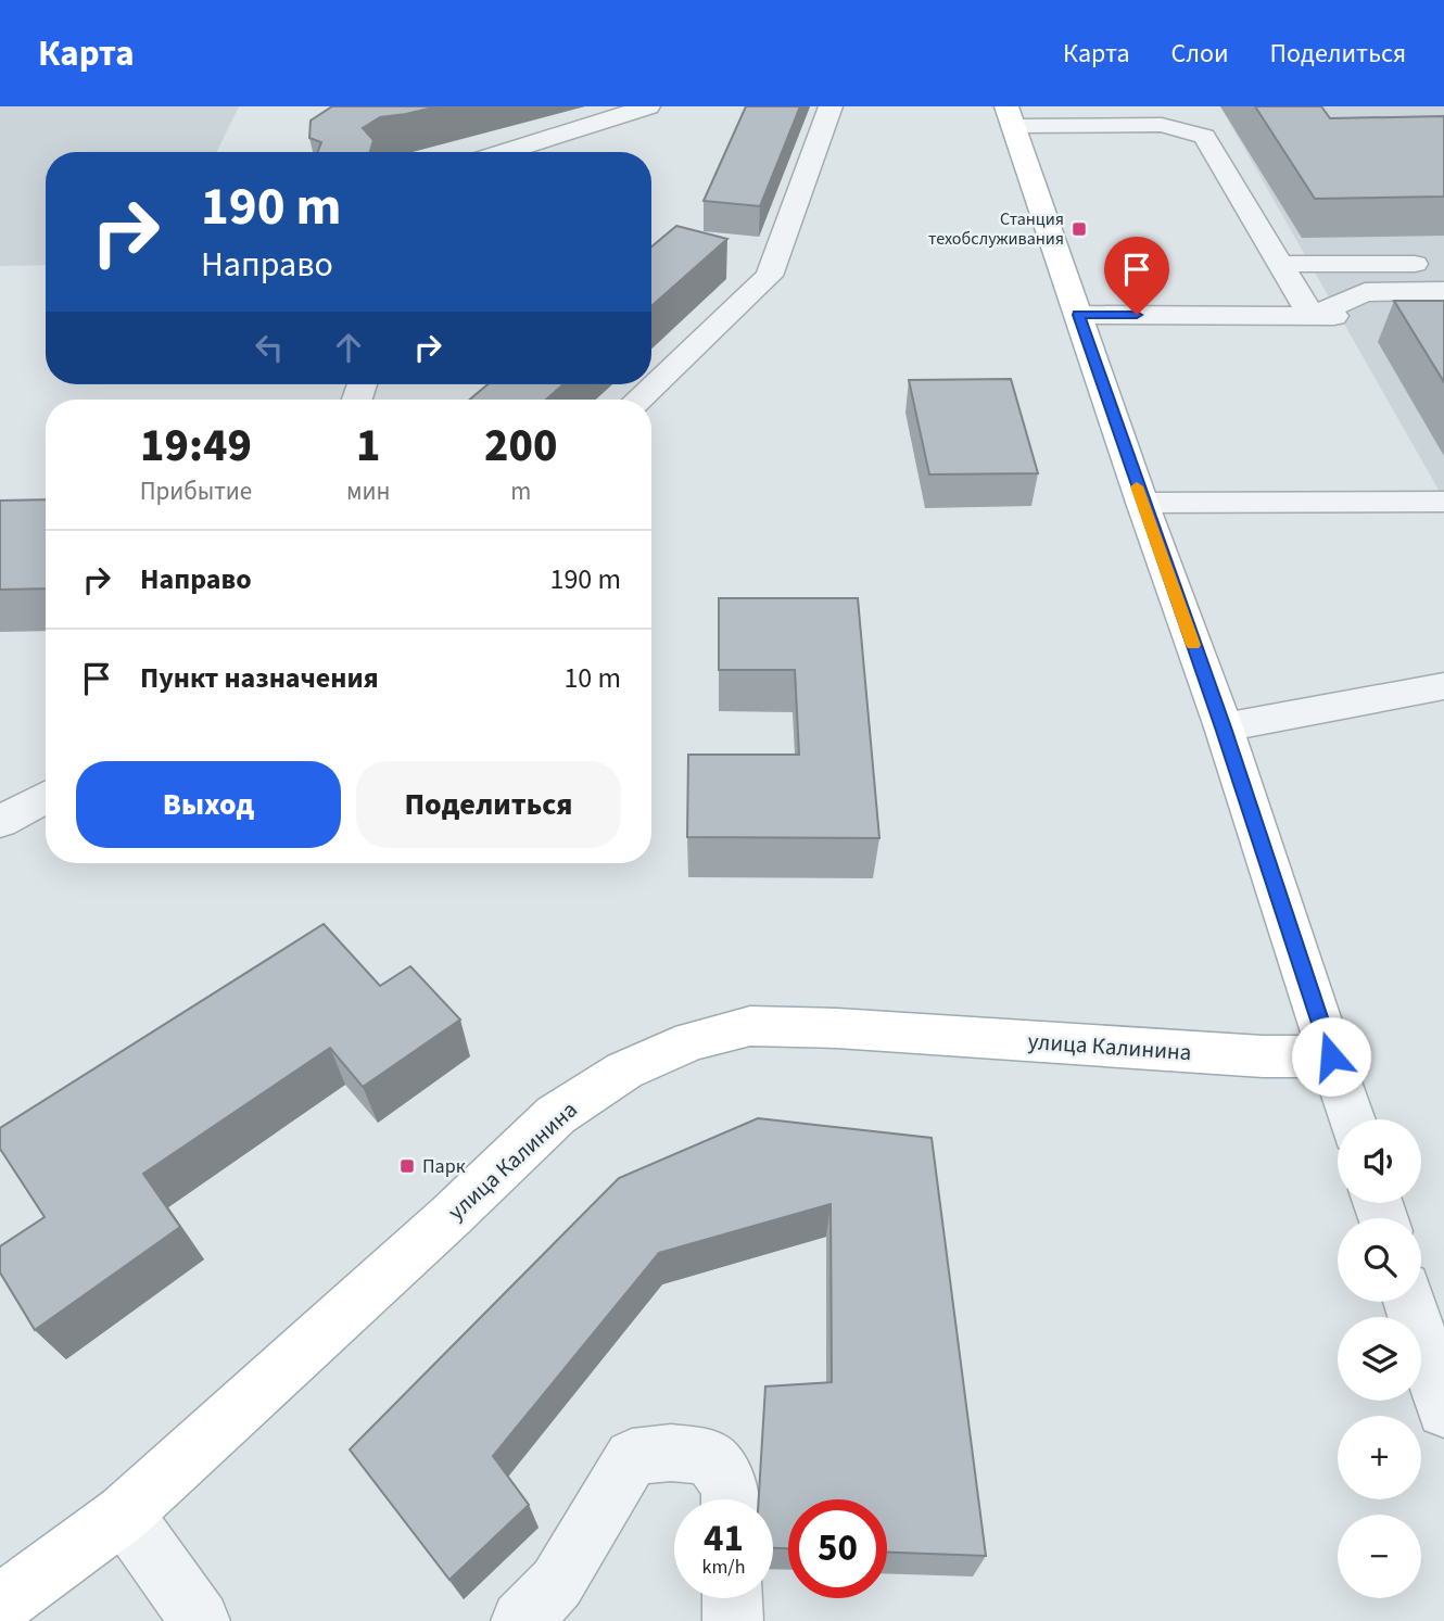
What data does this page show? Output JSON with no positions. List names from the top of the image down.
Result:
{
  "streets": {
    "main road": ["улица Калинина"]
  },
  "places": {
    "transit": ["Станция техобслуживания", "Парк"]
  },
  "page": {
    "header": "Карта",
    "nav": ["Карта", "Слои", "Поделиться"],
    "turn": ["190 m", "Направо"],
    "eta": [
      "19:49",
      "Прибытие",
      "1",
      "мин",
      "200",
      "m"
    ],
    "list": [
      {
        "name": "Направо",
        "value": "190 m"
      },
      {
        "name": "Пункт назначения",
        "value": "10 m"
      }
    ],
    "buttons": ["Выход", "Поделиться"],
    "map_buttons": ["+", "−"],
    "speed": "41 km/h",
    "limit": "50"
  }
}
